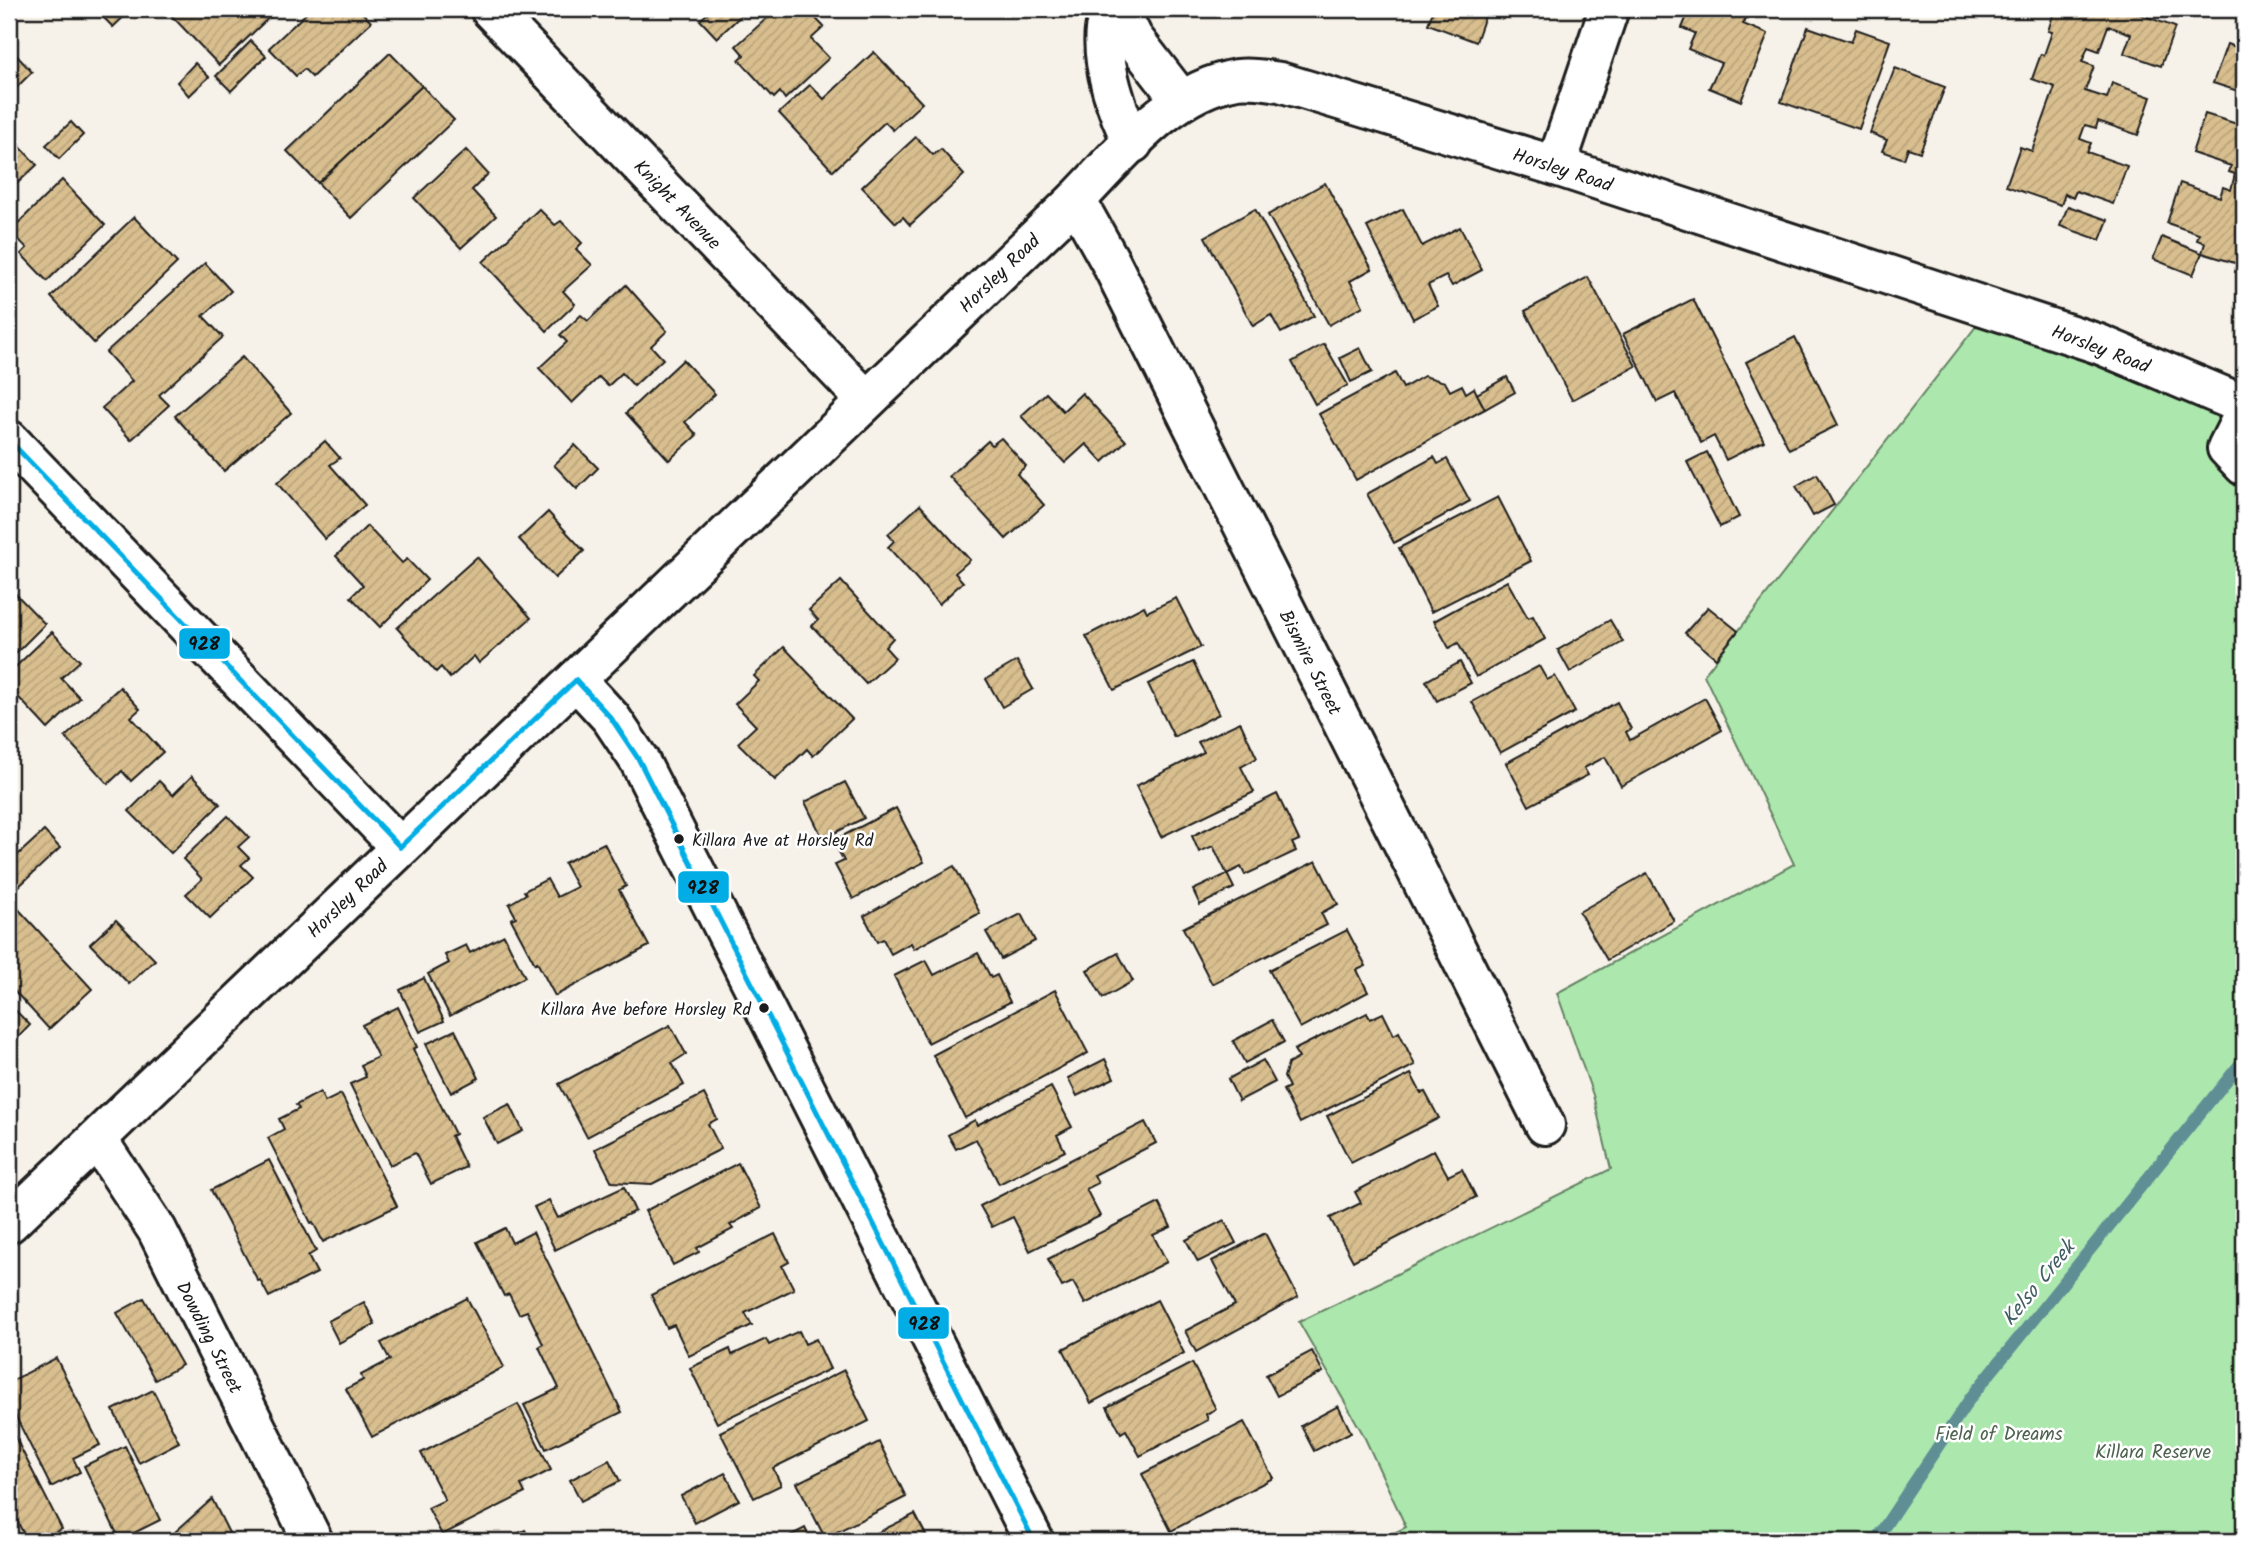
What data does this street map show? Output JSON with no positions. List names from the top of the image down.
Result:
{
  "streets": {
    "street": [
      "Horsley Road",
      "Knight Avenue",
      "Bismire Street",
      "Dowding Street"
    ]
  },
  "crossings": [
    ["Horsley Road", "Knight Avenue"],
    ["Horsley Road", "Bismire Street"],
    ["Horsley Road", "Dowding Street"]
  ],
  "water": ["Kelso Creek"],
  "parks": ["Field of Dreams", "Killara Reserve"],
  "places": ["Killara Ave at Horsley Rd", "Killara Ave before Horsley Rd"],
  "lines": ["transit line 928"]
}
